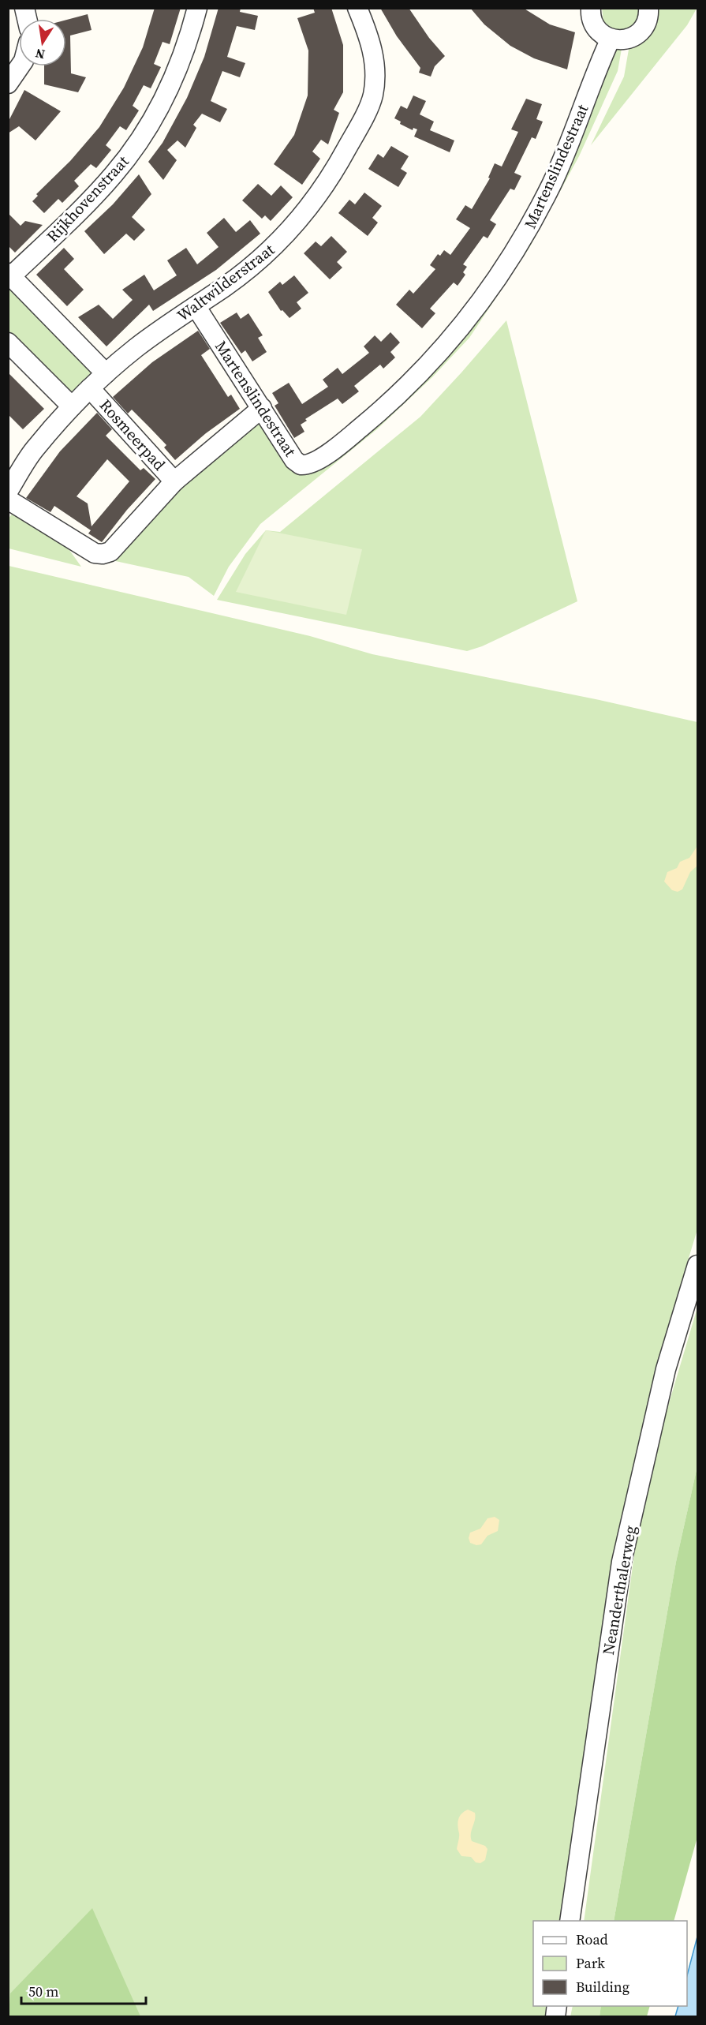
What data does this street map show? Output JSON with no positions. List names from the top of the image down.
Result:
{
  "streets": {
    "street": [
      "Martenslindestraat",
      "Rijkhovenstraat",
      "Waltwilderstraat",
      "Rosmeerpad",
      "Neanderthalerweg"
    ]
  },
  "crossings": [
    ["Martenslindestraat", "Waltwilderstraat"],
    ["Martenslindestraat", "Rosmeerpad"],
    ["Waltwilderstraat", "Rosmeerpad"]
  ],
  "legend": ["Road", "Park", "Building"],
  "scale_bar": "50 m",
  "north": "bottom"
}
